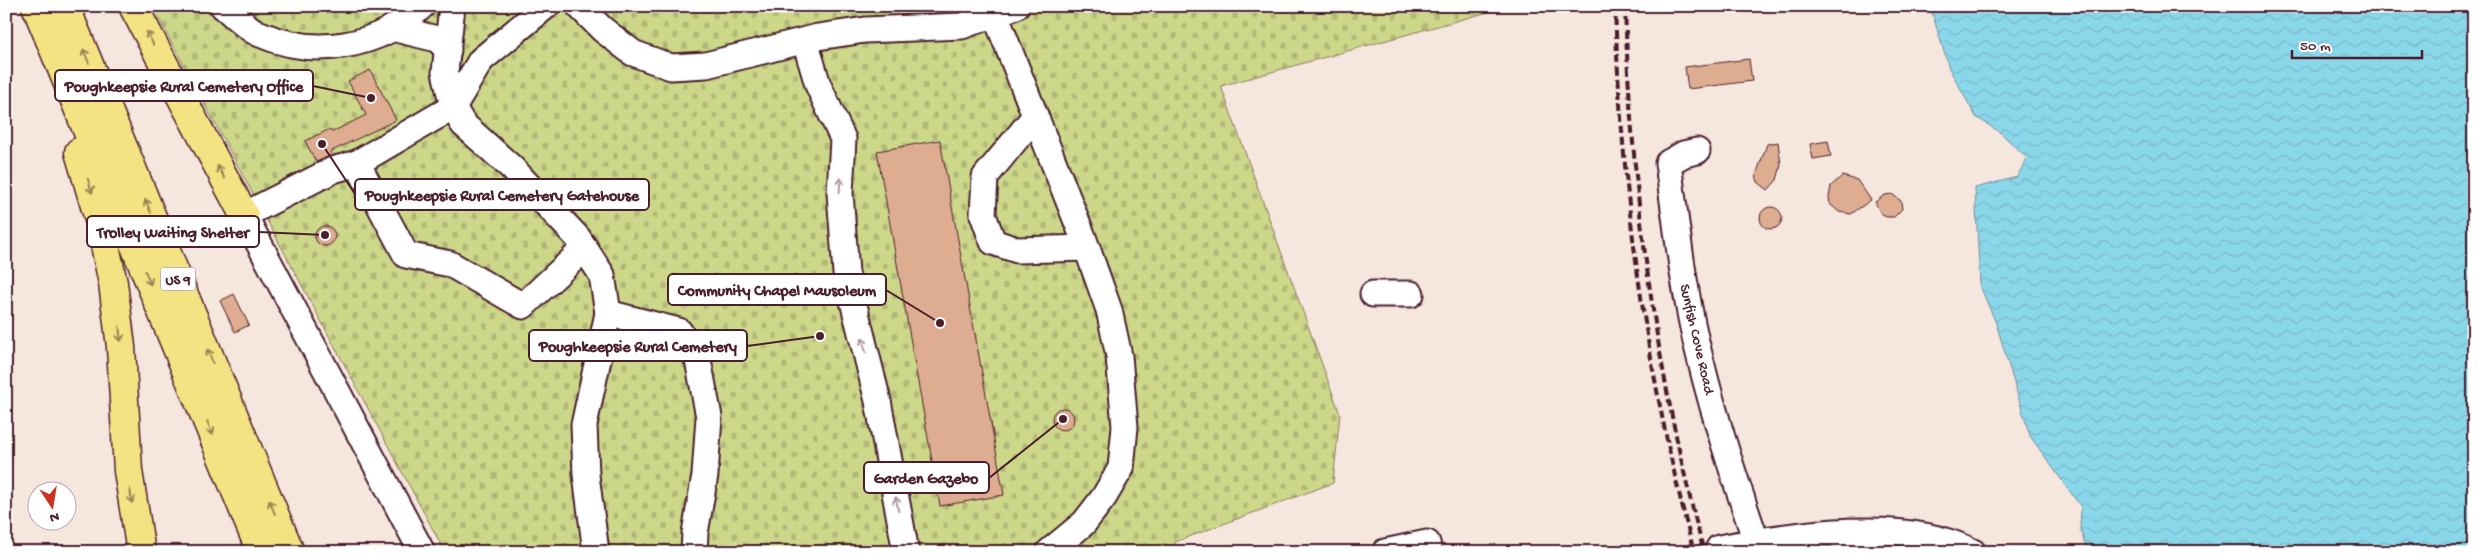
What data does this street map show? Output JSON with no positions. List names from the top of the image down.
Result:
{
  "streets": {
    "highway": ["US 9"],
    "street": ["Sunfish Cove Road"]
  },
  "places": [
    "Poughkeepsie Rural Cemetery Office",
    "Poughkeepsie Rural Cemetery Gatehouse",
    "Trolley Waiting Shelter",
    "Community Chapel Mausoleum",
    "Poughkeepsie Rural Cemetery",
    "Garden Gazebo"
  ],
  "scale_bar": "50 m",
  "north": "bottom"
}
